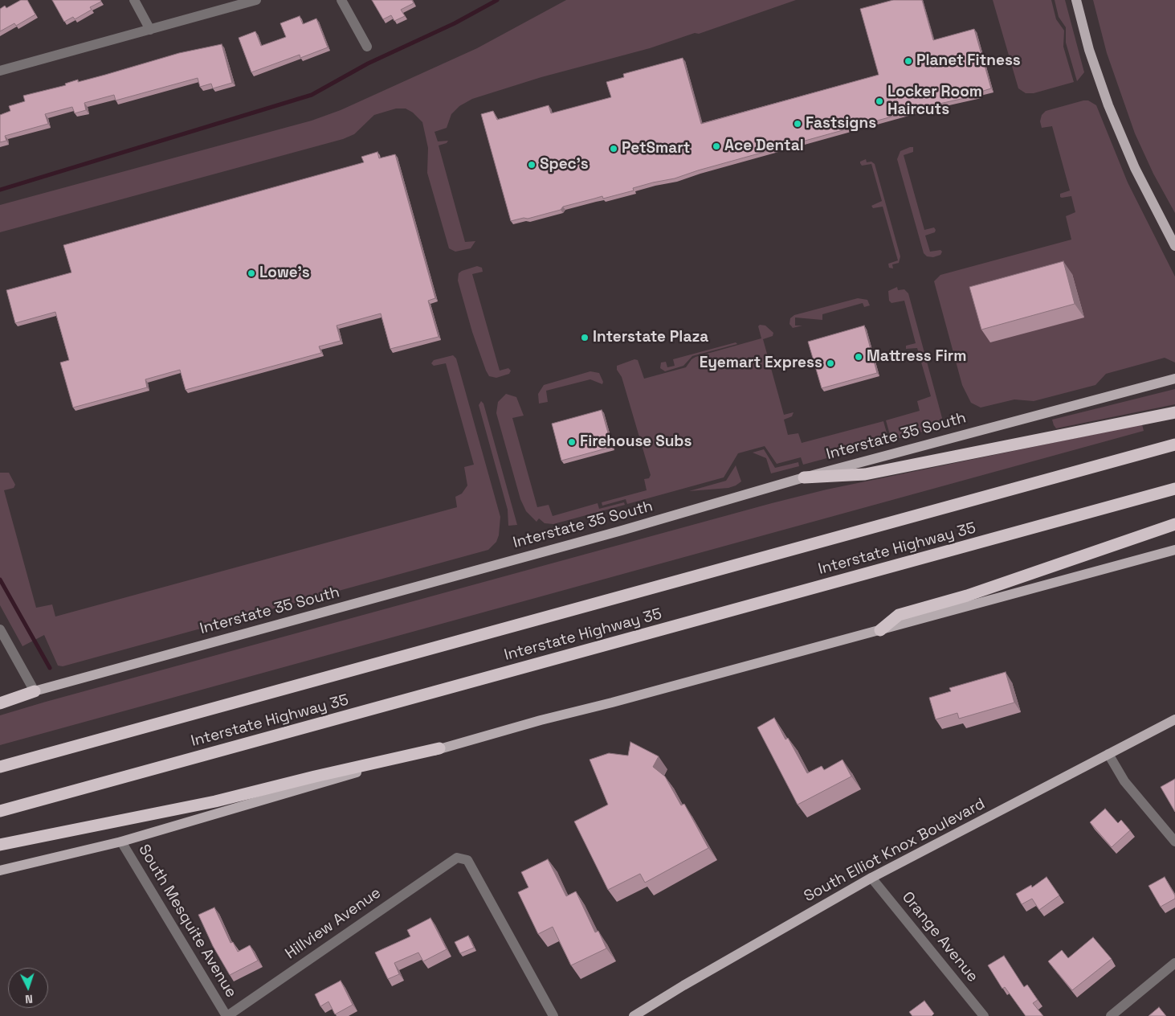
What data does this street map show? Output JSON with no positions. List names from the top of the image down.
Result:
{
  "streets": {
    "highway": ["Interstate Highway 35"],
    "main road": ["Interstate 35 South", "South Elliot Knox Boulevard"],
    "street": ["South Mesquite Avenue", "Hillview Avenue", "Orange Avenue"]
  },
  "crossings": [
    ["South Elliot Knox Boulevard", "Orange Avenue"],
    ["South Mesquite Avenue", "Hillview Avenue"]
  ],
  "places": [
    "Planet Fitness",
    "Locker Room Haircuts",
    "Fastsigns",
    "Ace Dental",
    "PetSmart",
    "Spec's",
    "Lowe's",
    "Interstate Plaza",
    "Mattress Firm",
    "Eyemart Express",
    "Firehouse Subs"
  ],
  "north": "bottom"
}
